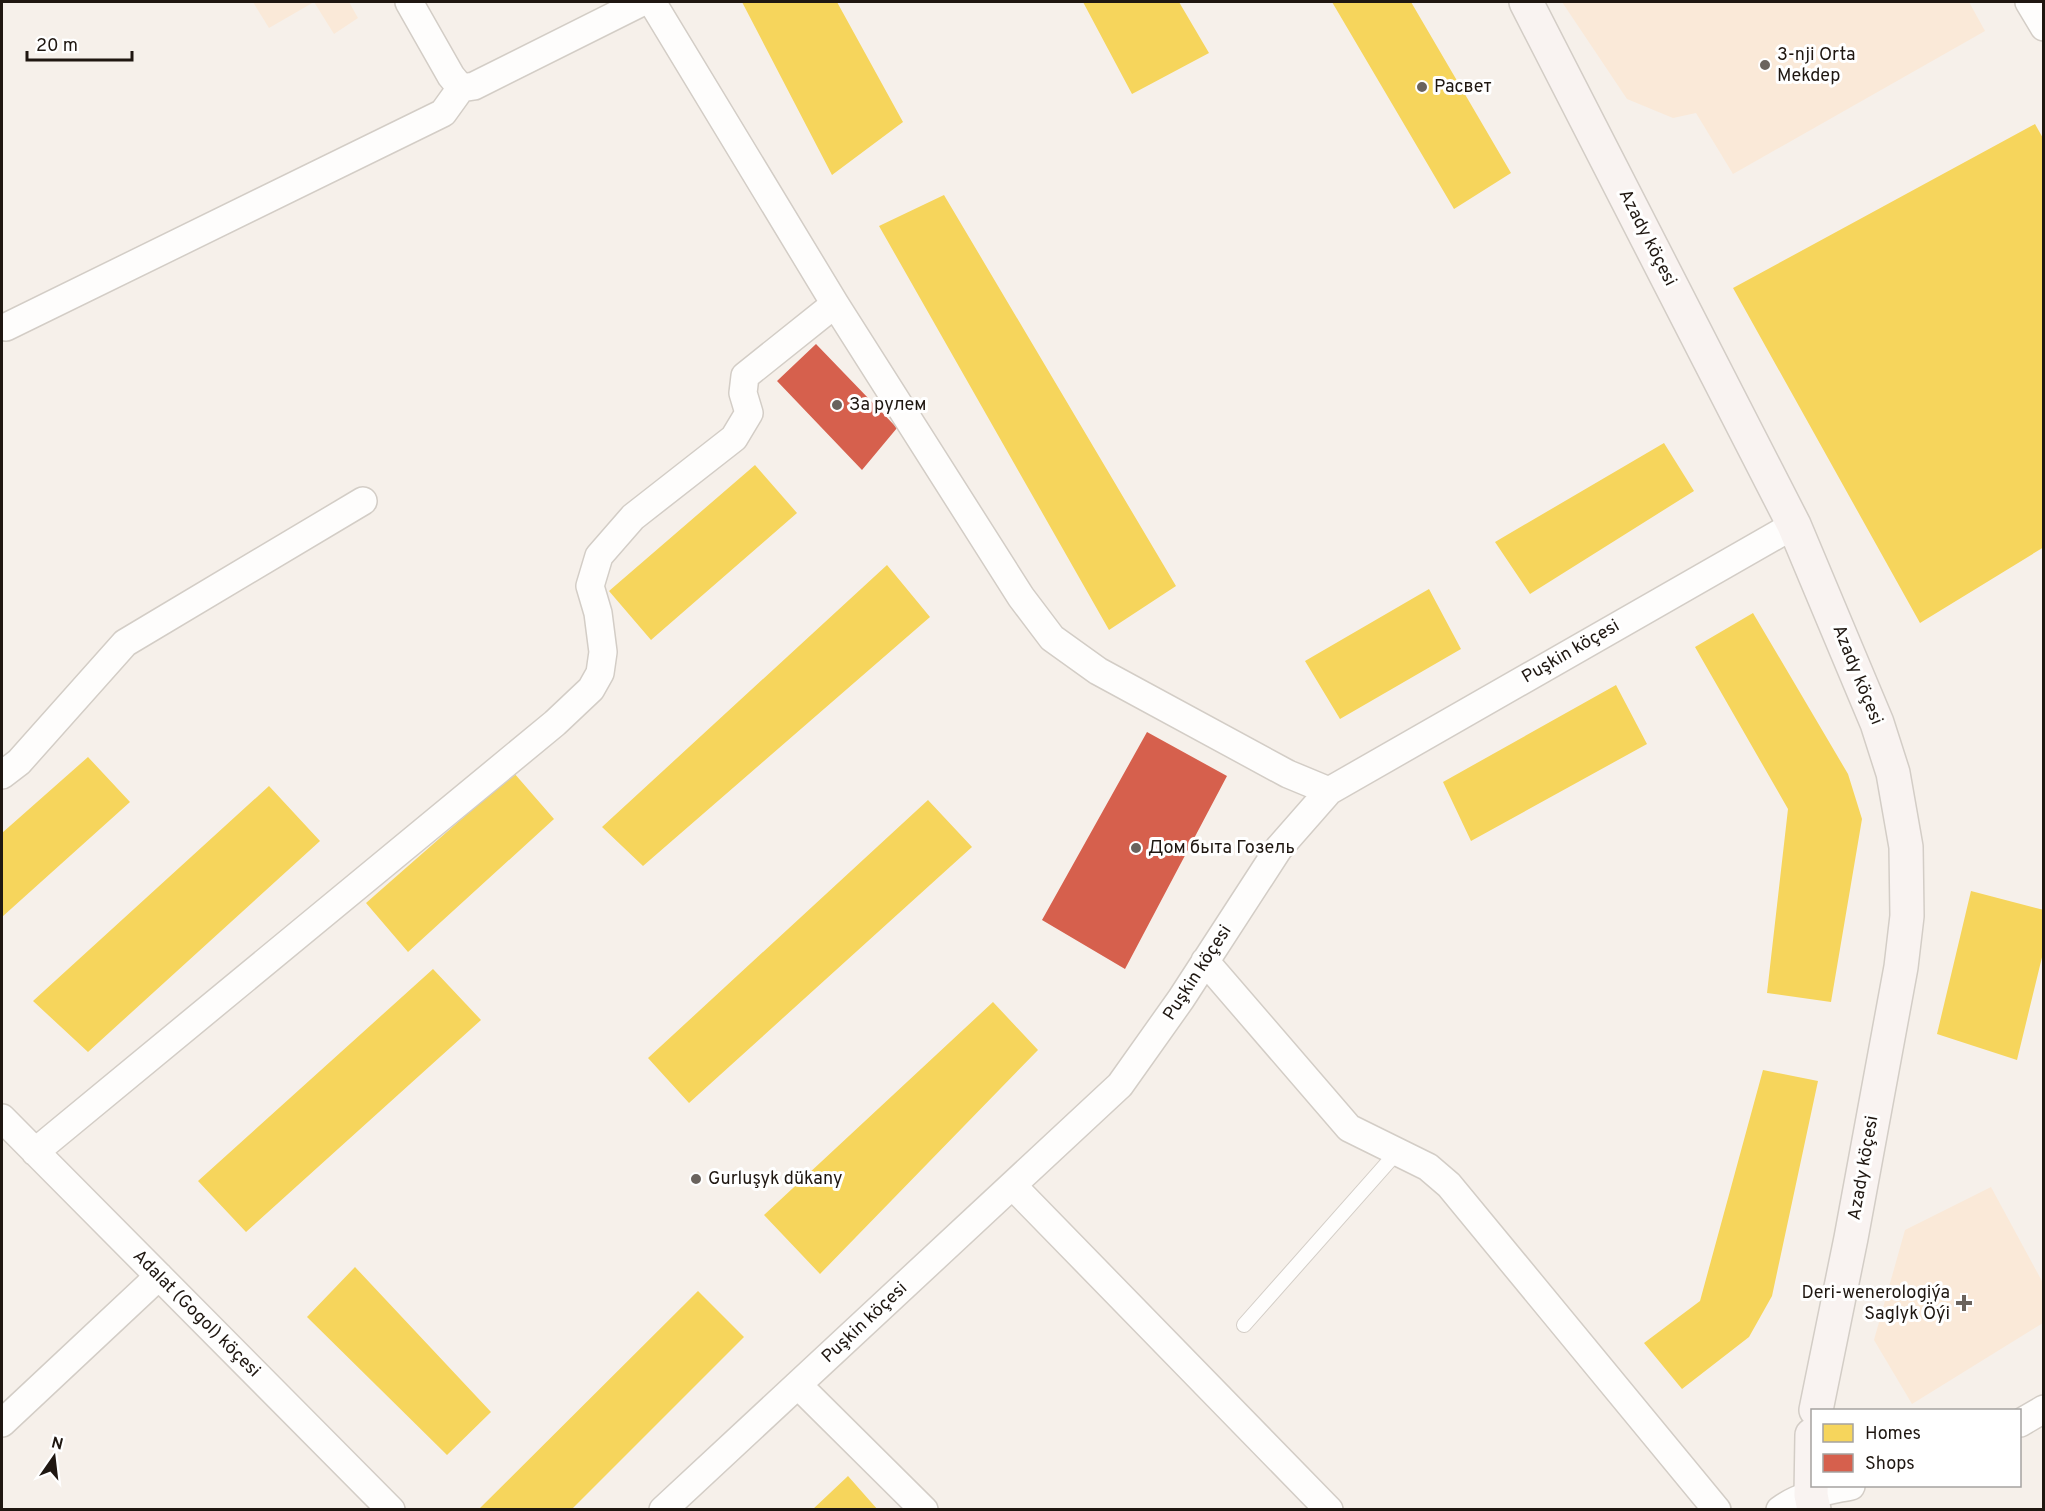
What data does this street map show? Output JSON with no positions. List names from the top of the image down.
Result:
{
  "streets": {
    "main road": ["Azady köçesi"],
    "street": ["Puşkin köçesi", "Adalat (Gogol) köçesi"]
  },
  "crossings": [
    ["Azady köçesi", "Puşkin köçesi"]
  ],
  "places": {
    "other": [
      "3-nji Orta Mekdep",
      "Расвет",
      "За рулем",
      "Дом быта Гозель",
      "Gurluşyk dükany"
    ],
    "health": ["Deri-wenerologiýa Saglyk Öýi"]
  },
  "legend": ["Homes", "Shops"],
  "scale_bar": "20 m",
  "north": "top"
}
